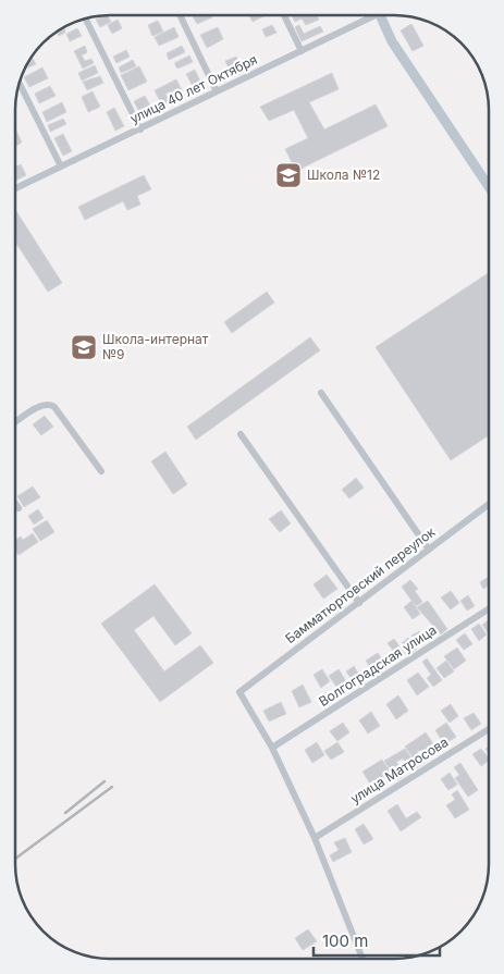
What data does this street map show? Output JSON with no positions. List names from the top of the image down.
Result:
{
  "streets": {
    "street": [
      "улица 40 лет Октября",
      "Бамматюртовский переулок",
      "Волгоградская улица",
      "улица Матросова"
    ]
  },
  "crossings": [
    ["Бамматюртовский переулок", "Волгоградская улица"]
  ],
  "places": {
    "school or university": ["Школа №12", "Школа-интернат №9"]
  },
  "scale_bar": "100 m"
}
